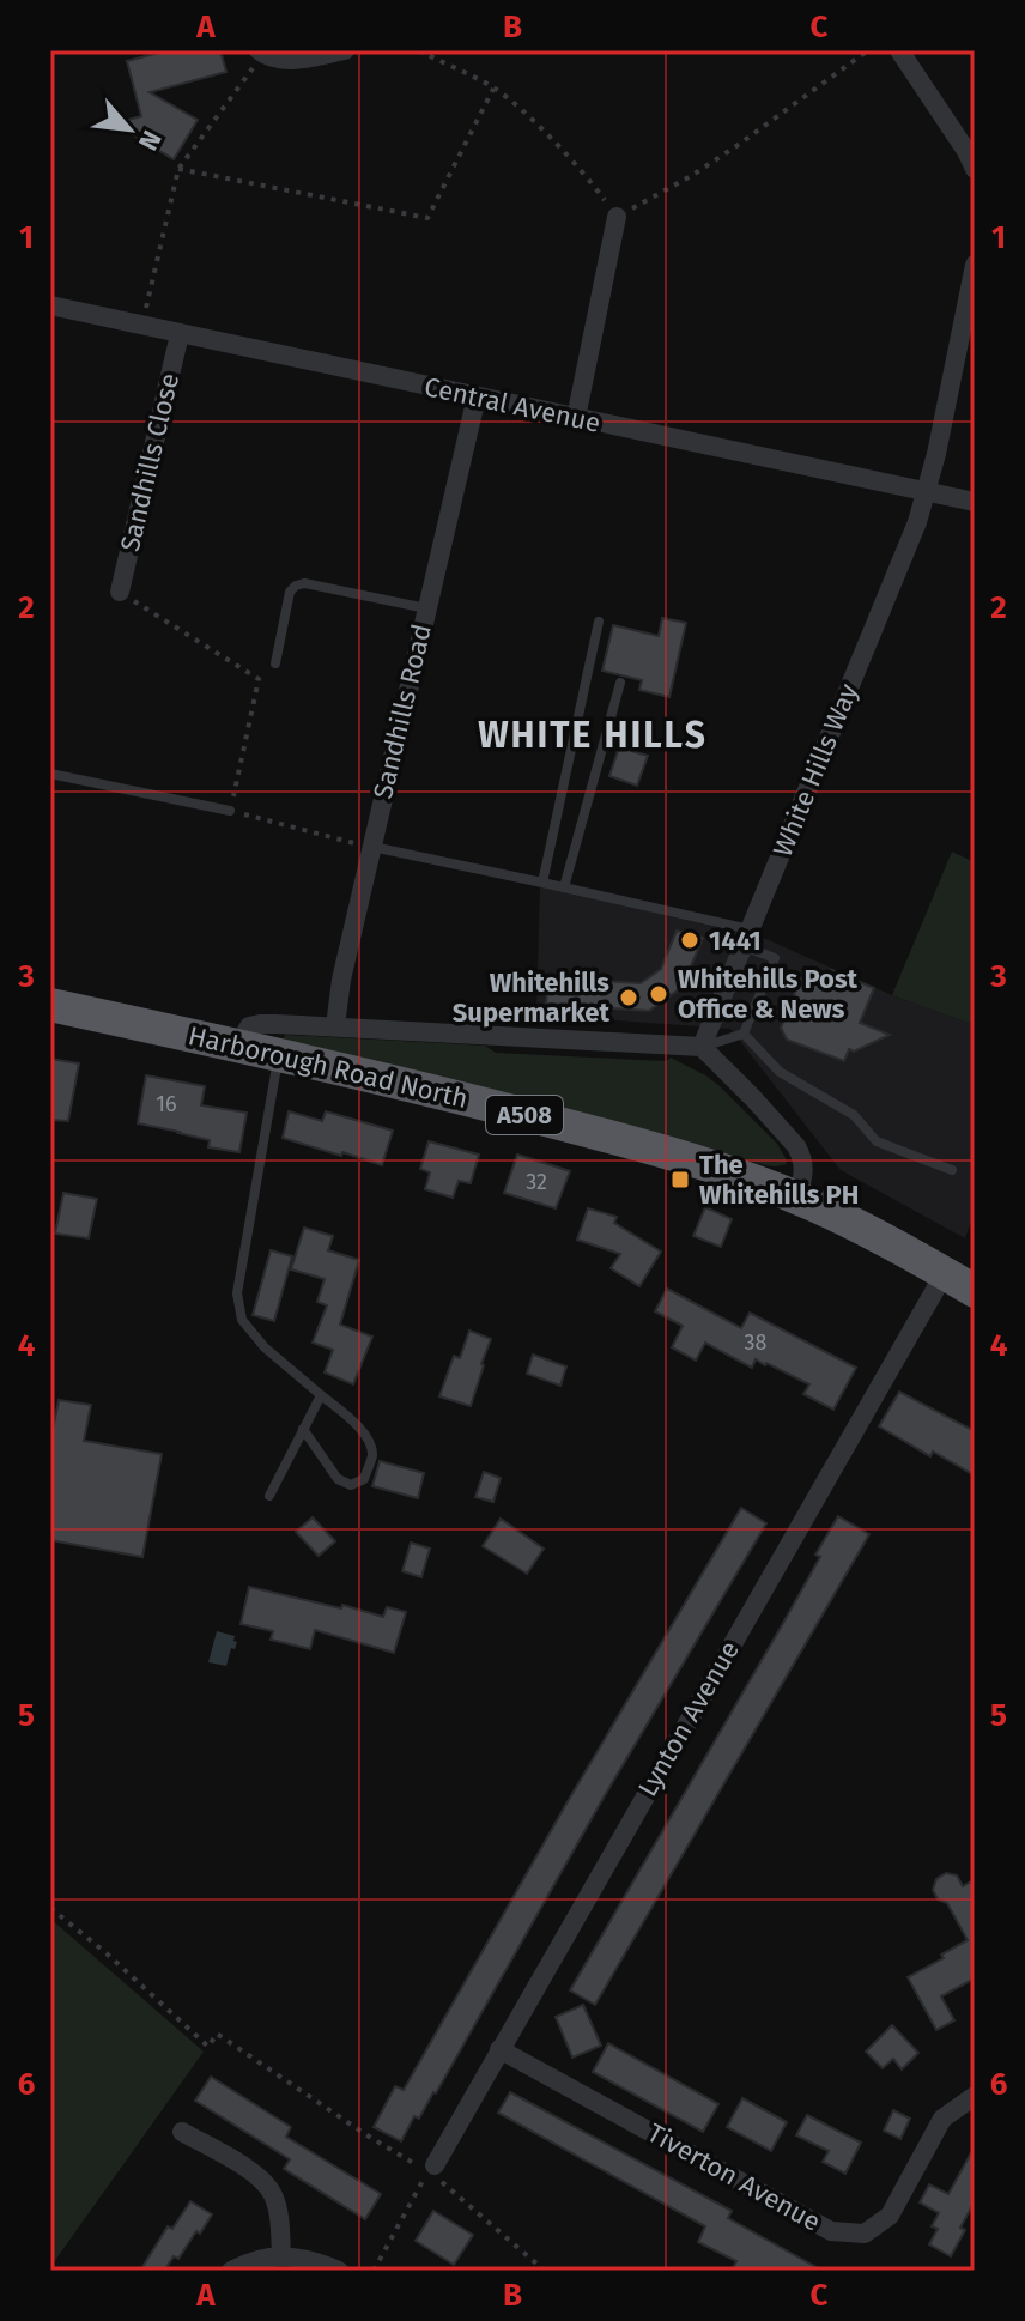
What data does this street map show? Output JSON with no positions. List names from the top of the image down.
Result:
{
  "streets": {
    "highway": ["Harborough Road North", "A508"],
    "street": [
      "Central Avenue",
      "Sandhills Close",
      "Sandhills Road",
      "White Hills Way",
      "Lynton Avenue",
      "Tiverton Avenue"
    ]
  },
  "crossings": [
    ["Central Avenue", "Sandhills Close"],
    ["Central Avenue", "Sandhills Road"],
    ["Central Avenue", "White Hills Way"],
    ["Harborough Road North", "Lynton Avenue"],
    ["Lynton Avenue", "Tiverton Avenue"]
  ],
  "districts": ["WHITE HILLS"],
  "places": {
    "other": ["1441", "Whitehills Post Office & News", "Whitehills Supermarket"],
    "transit": ["The Whitehills PH"]
  },
  "house_numbers": ["16", "32", "38"],
  "north": "bottom right",
  "grid": {
    "columns": ["A", "B", "C"],
    "rows": [
      "1",
      "2",
      "3",
      "4",
      "5",
      "6"
    ]
  }
}
